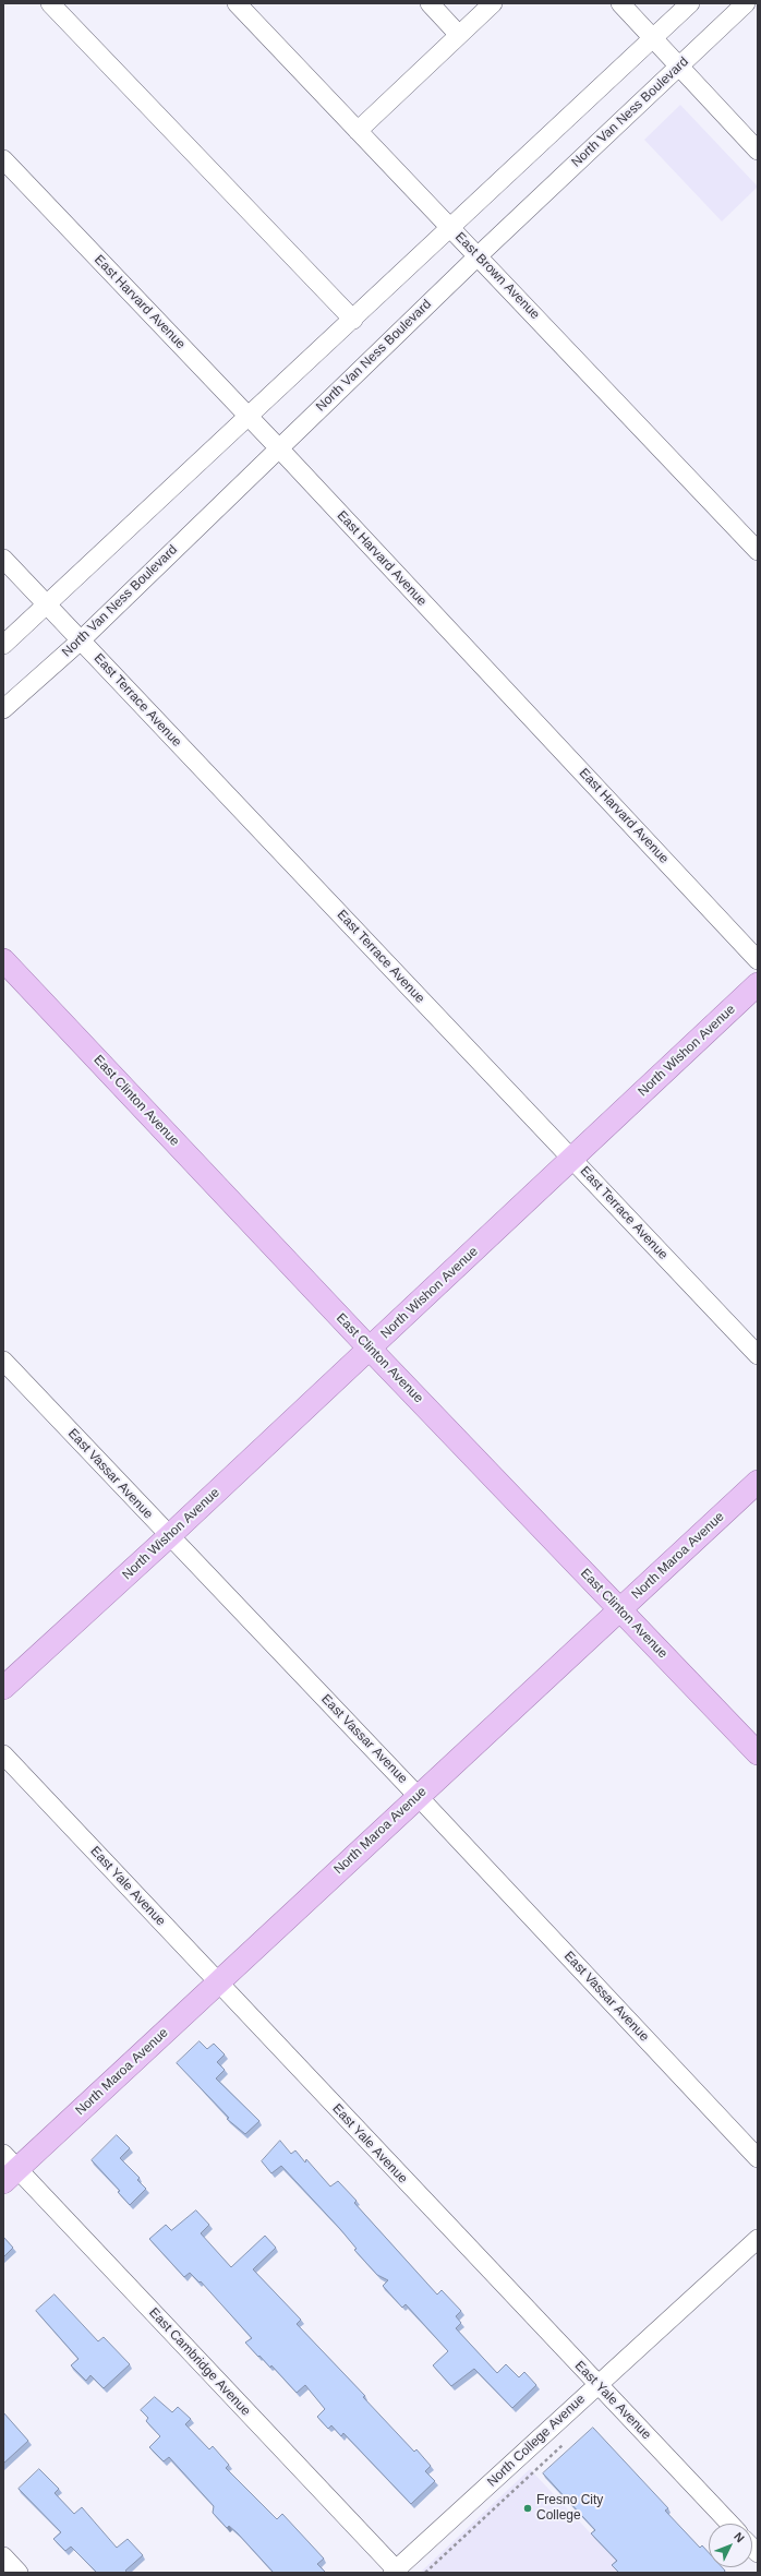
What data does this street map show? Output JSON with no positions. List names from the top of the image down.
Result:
{
  "streets": {
    "main road": ["North Wishon Avenue", "East Clinton Avenue", "North Maroa Avenue"],
    "street": [
      "North Van Ness Boulevard",
      "East Brown Avenue",
      "East Harvard Avenue",
      "East Terrace Avenue",
      "East Vassar Avenue",
      "East Yale Avenue",
      "East Cambridge Avenue",
      "North College Avenue"
    ]
  },
  "crossings": [
    ["North Van Ness Boulevard", "East Brown Avenue"],
    ["North Van Ness Boulevard", "East Harvard Avenue"],
    ["North Van Ness Boulevard", "East Terrace Avenue"],
    ["East Terrace Avenue", "North Wishon Avenue"],
    ["North Wishon Avenue", "East Clinton Avenue"],
    ["North Wishon Avenue", "East Vassar Avenue"],
    ["East Clinton Avenue", "North Maroa Avenue"],
    ["East Vassar Avenue", "North Maroa Avenue"],
    ["North Maroa Avenue", "East Yale Avenue"],
    ["North Maroa Avenue", "East Cambridge Avenue"],
    ["East Yale Avenue", "North College Avenue"],
    ["East Cambridge Avenue", "North College Avenue"]
  ],
  "places": ["Fresno City College"],
  "north": "top right"
}
